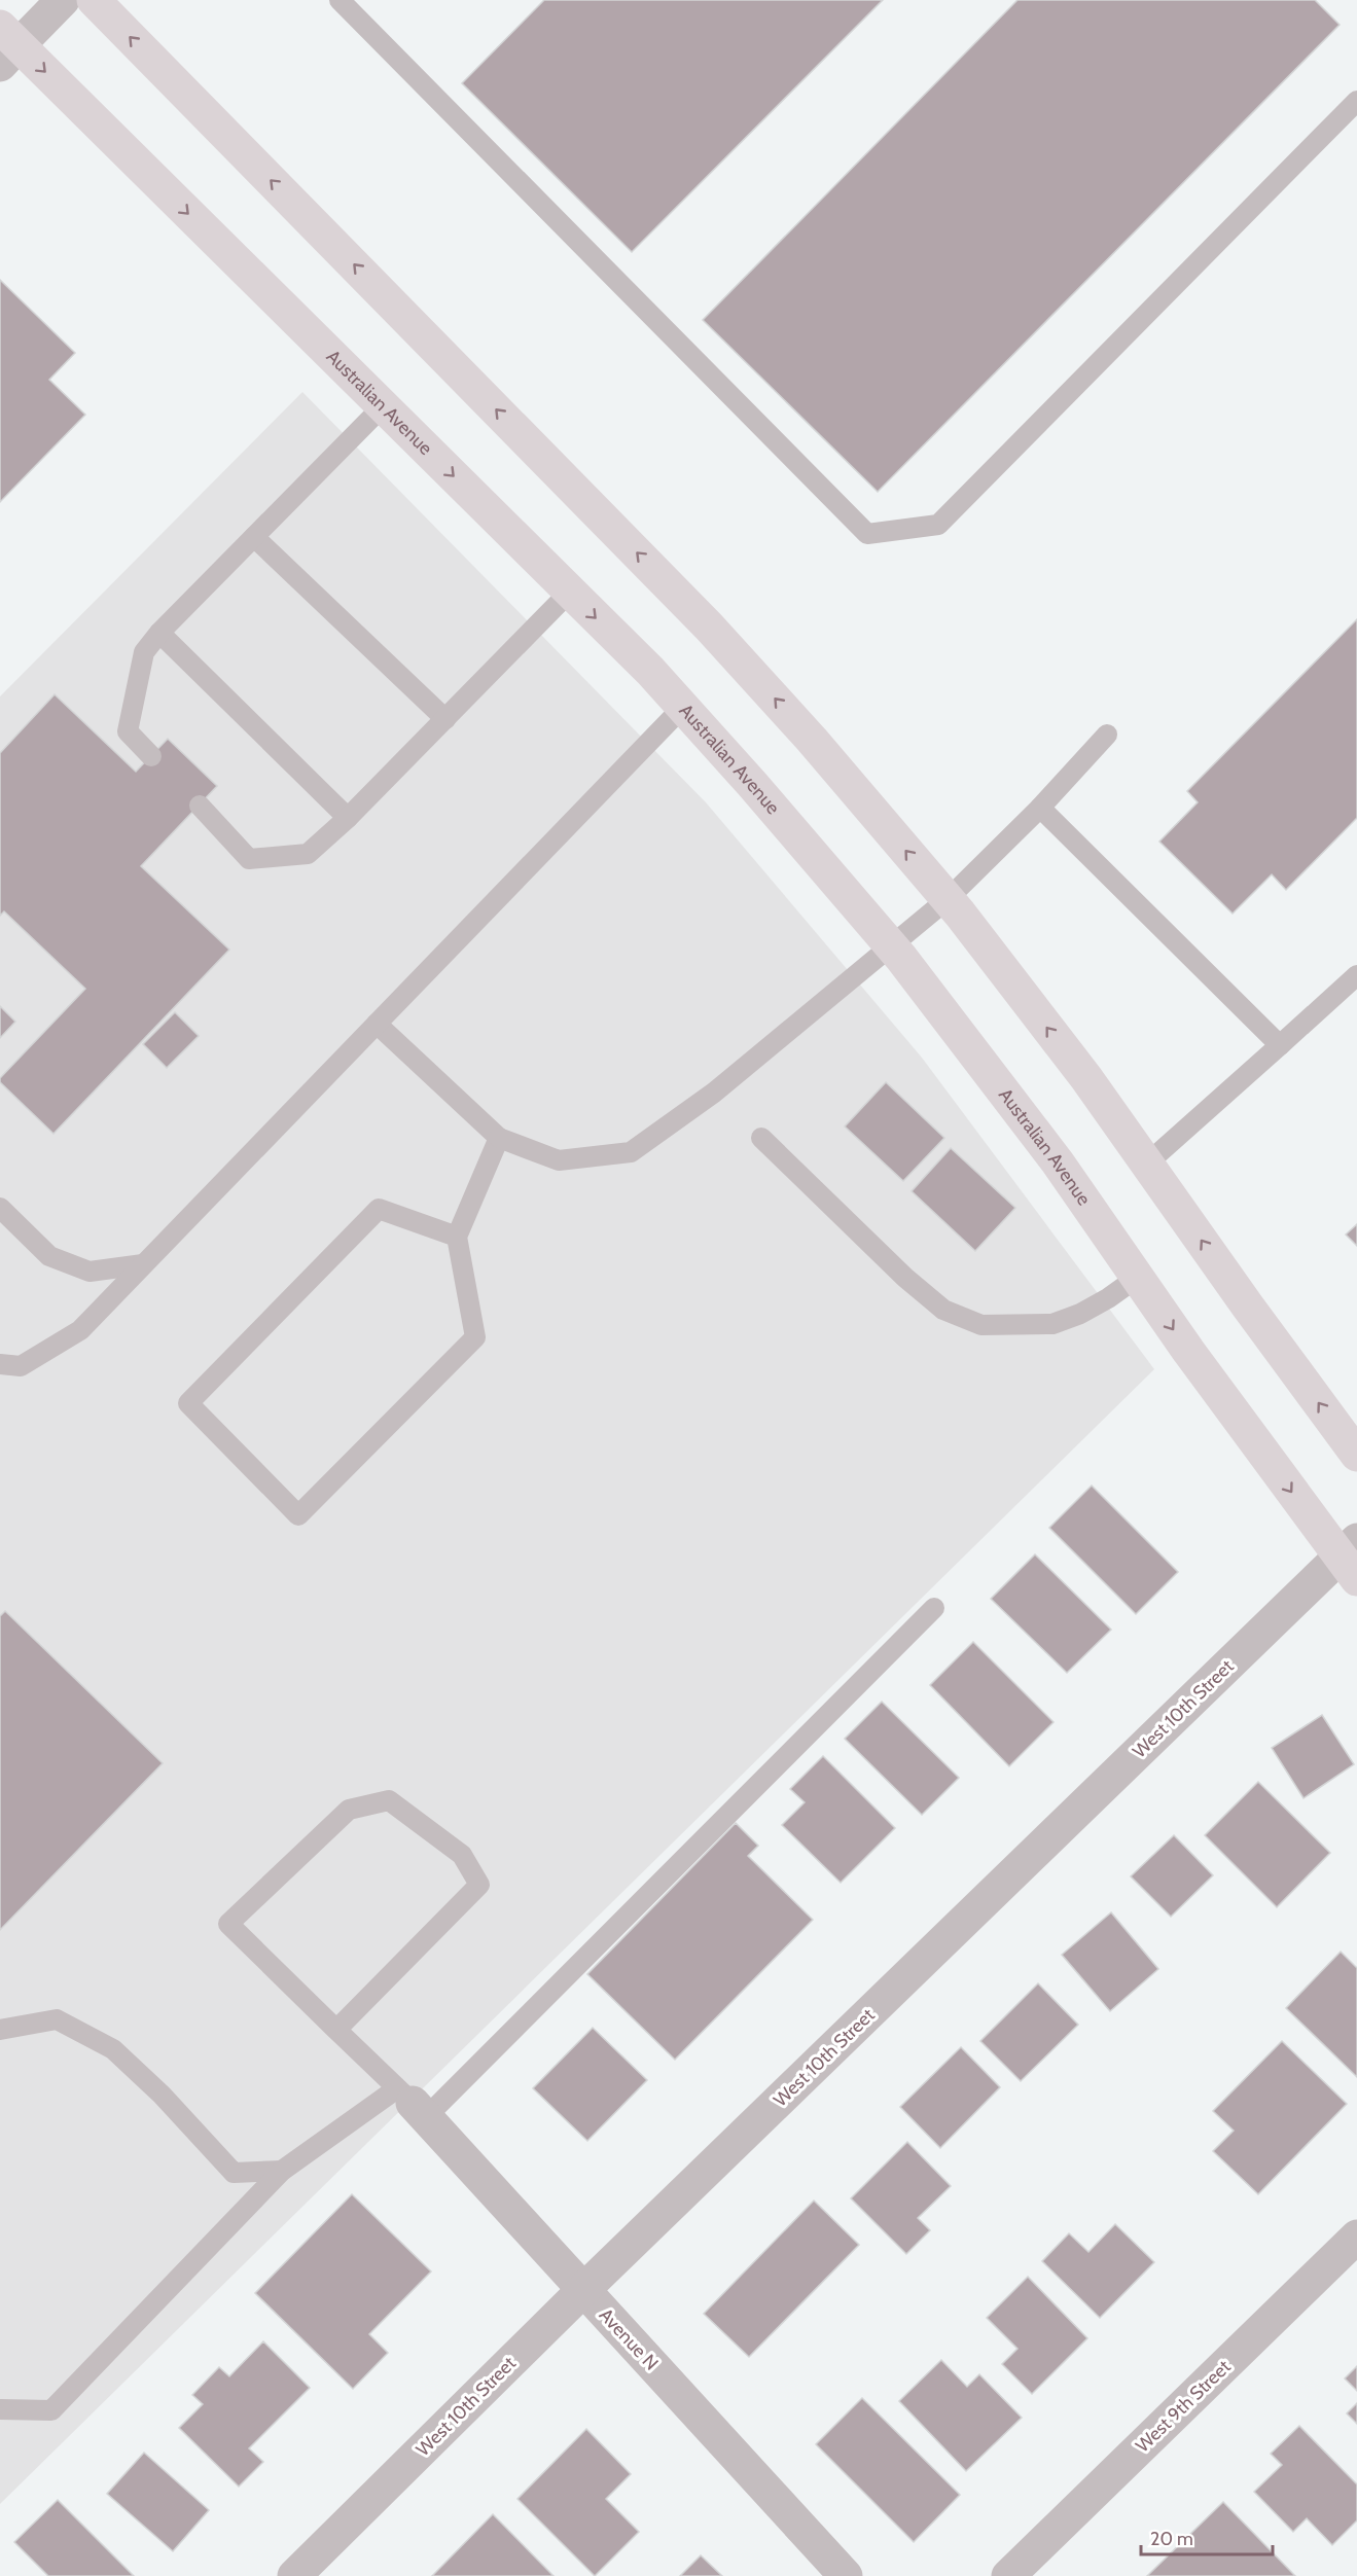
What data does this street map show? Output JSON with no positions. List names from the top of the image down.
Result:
{
  "streets": {
    "main road": ["Australian Avenue"],
    "street": ["West 10th Street", "Avenue N", "West 9th Street"]
  },
  "crossings": [
    ["Australian Avenue", "West 10th Street"],
    ["West 10th Street", "Avenue N"]
  ],
  "scale_bar": "20 m"
}
